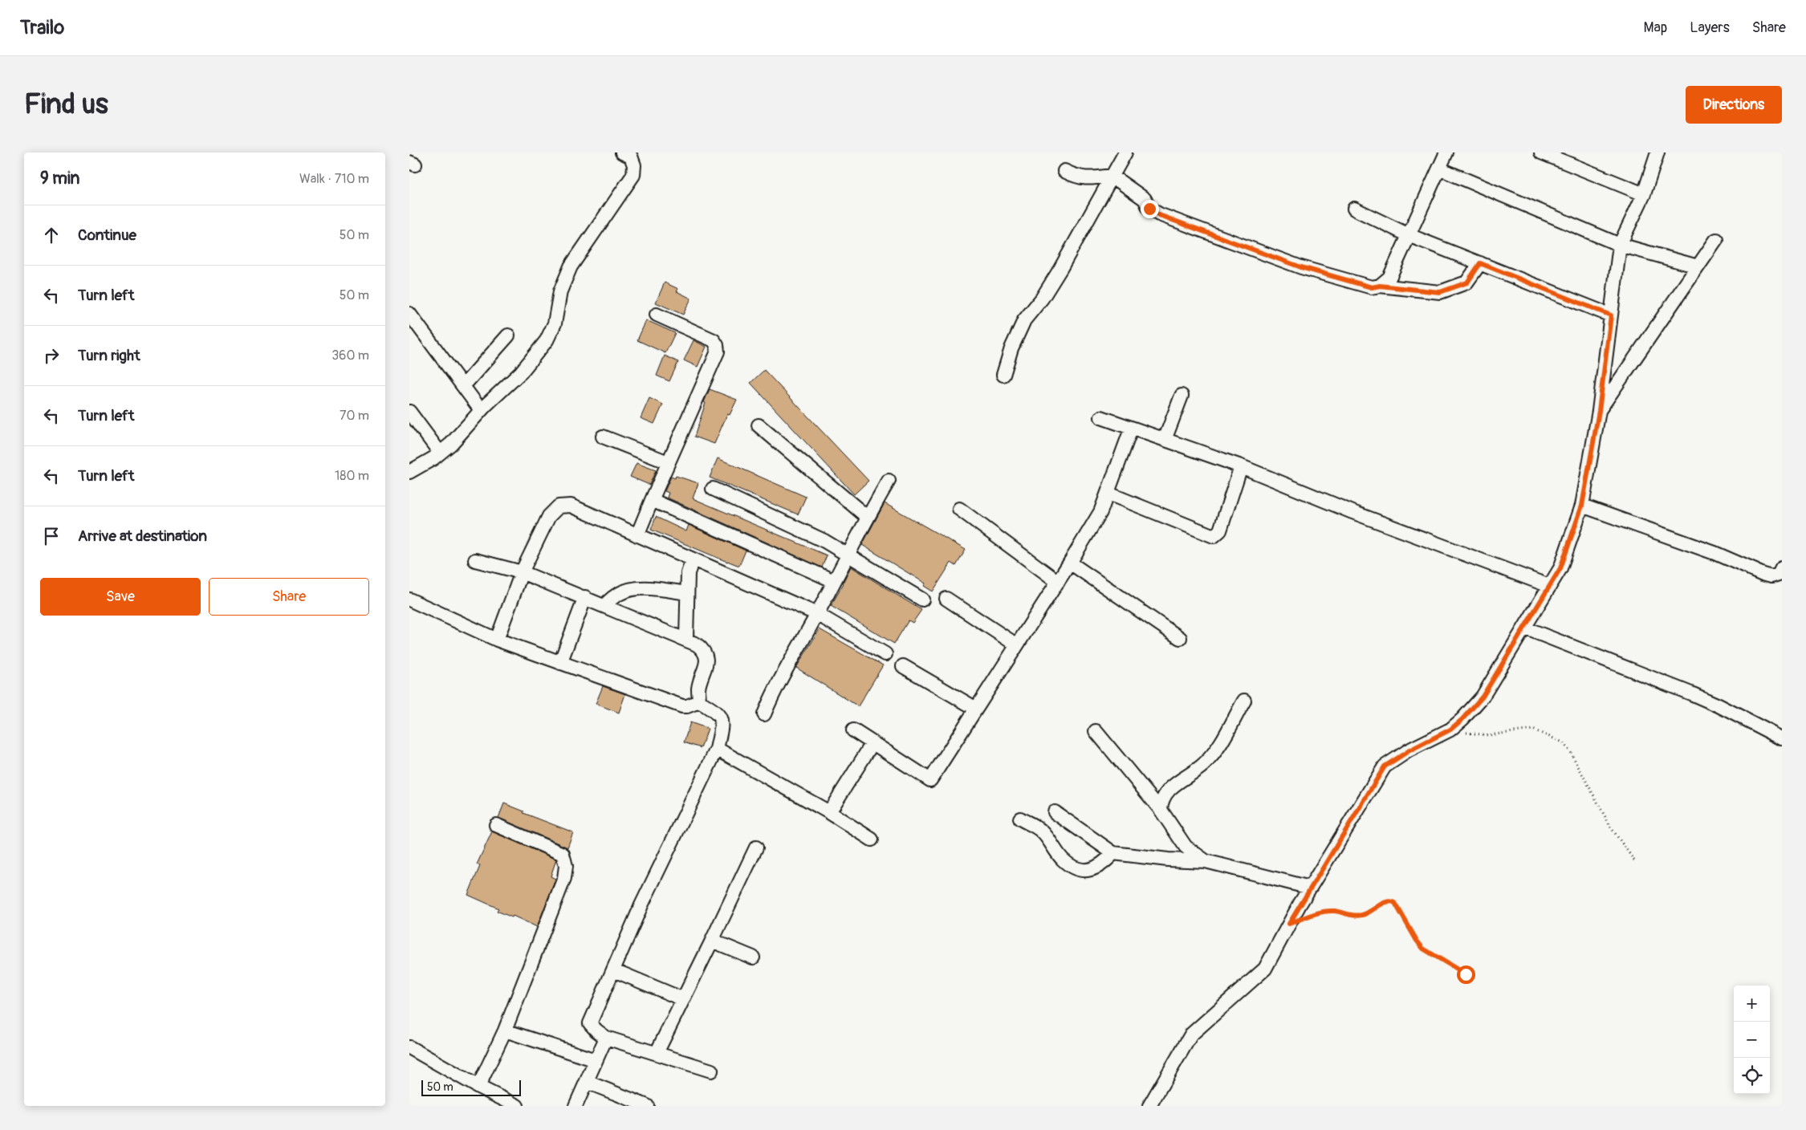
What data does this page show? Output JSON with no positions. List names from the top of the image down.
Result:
{
  "scale_bar": "50 m",
  "page": {
    "header": "Trailo",
    "nav": ["Map", "Layers", "Share"],
    "buttons": [
      "Directions",
      ["Save", "Share"]
    ],
    "title": "Find us",
    "heading": ["9 min", "Walk · 710 m"],
    "list": [
      ["Continue", "50 m"],
      ["Turn left", "50 m"],
      ["Turn right", "360 m"],
      ["Turn left", "70 m"],
      ["Turn left", "180 m"],
      "Arrive at destination"
    ],
    "map_buttons": ["+", "−"],
    "scale": "50 m"
  }
}
